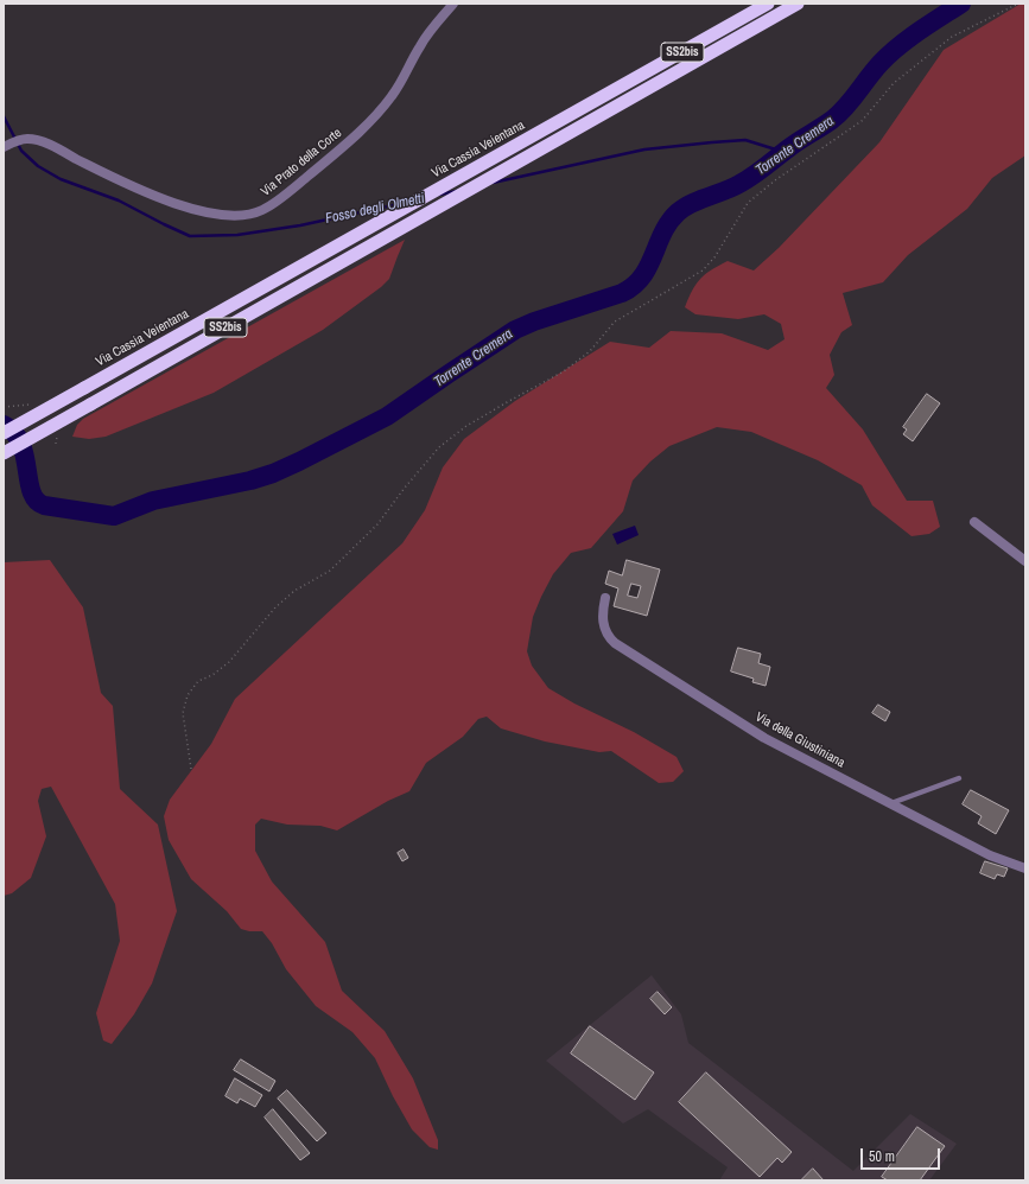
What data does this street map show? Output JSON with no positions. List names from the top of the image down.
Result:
{
  "streets": {
    "highway": ["SS2bis", "Via Cassia Veientana"],
    "street": ["Via Prato della Corte", "Via della Giustiniana"]
  },
  "water": ["Torrente Cremera", "Fosso degli Olmetti"],
  "scale_bar": "50 m"
}
